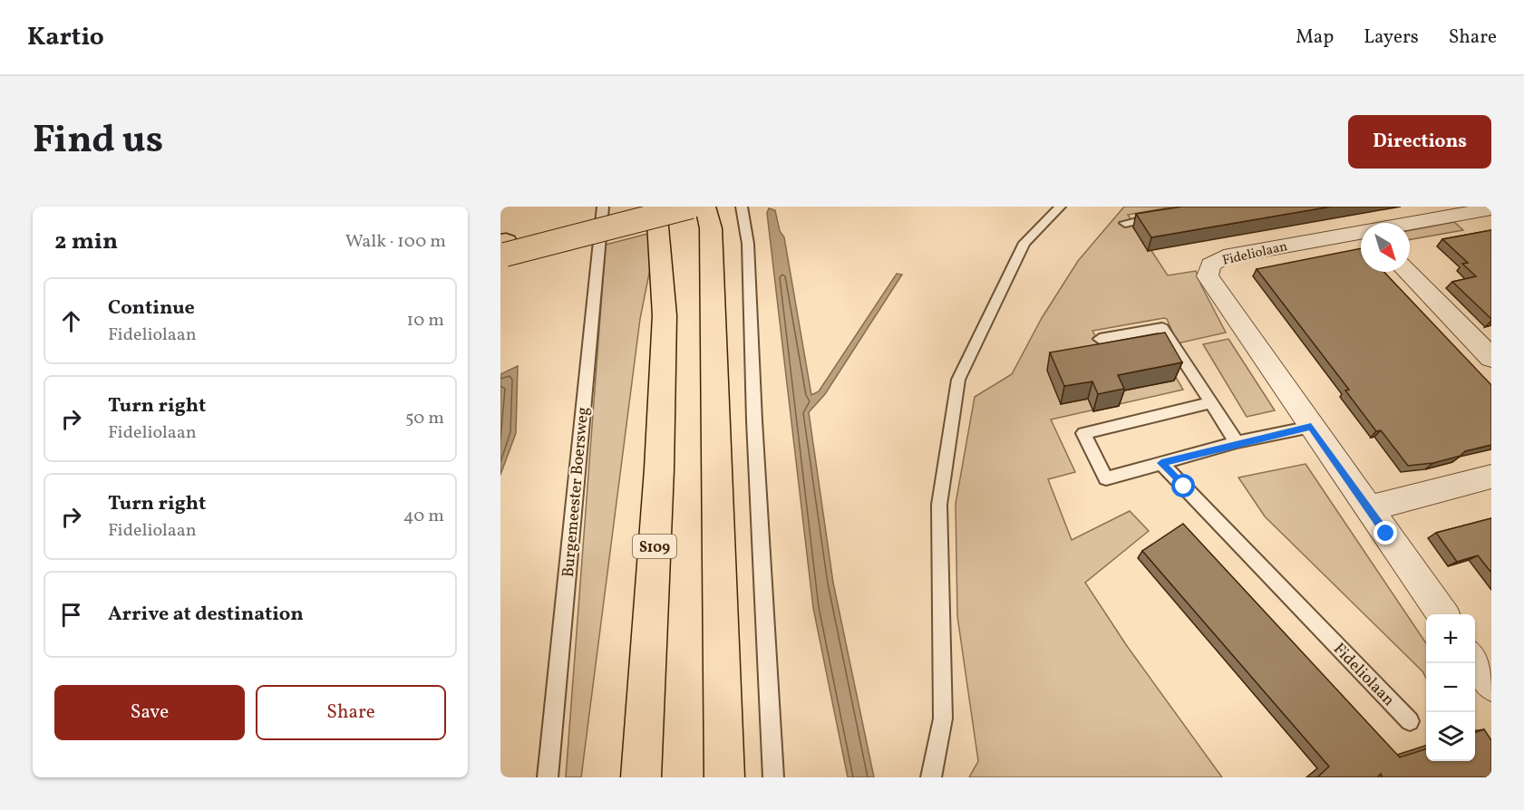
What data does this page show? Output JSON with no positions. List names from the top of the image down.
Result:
{
  "streets": {
    "main road": ["S109"],
    "street": ["Fideliolaan"],
    "lane": ["Burgemeester Boersweg"]
  },
  "north": "bottom right",
  "page": {
    "header": "Kartio",
    "nav": ["Map", "Layers", "Share"],
    "title": "Find us",
    "buttons": [
      "Directions",
      ["Save", "Share"]
    ],
    "heading": ["2 min", "Walk · 100 m"],
    "list": [
      ["Continue", "Fideliolaan", "10 m"],
      ["Turn right", "Fideliolaan", "50 m"],
      ["Turn right", "Fideliolaan", "40 m"],
      "Arrive at destination"
    ],
    "map_buttons": ["+", "−"]
  }
}
